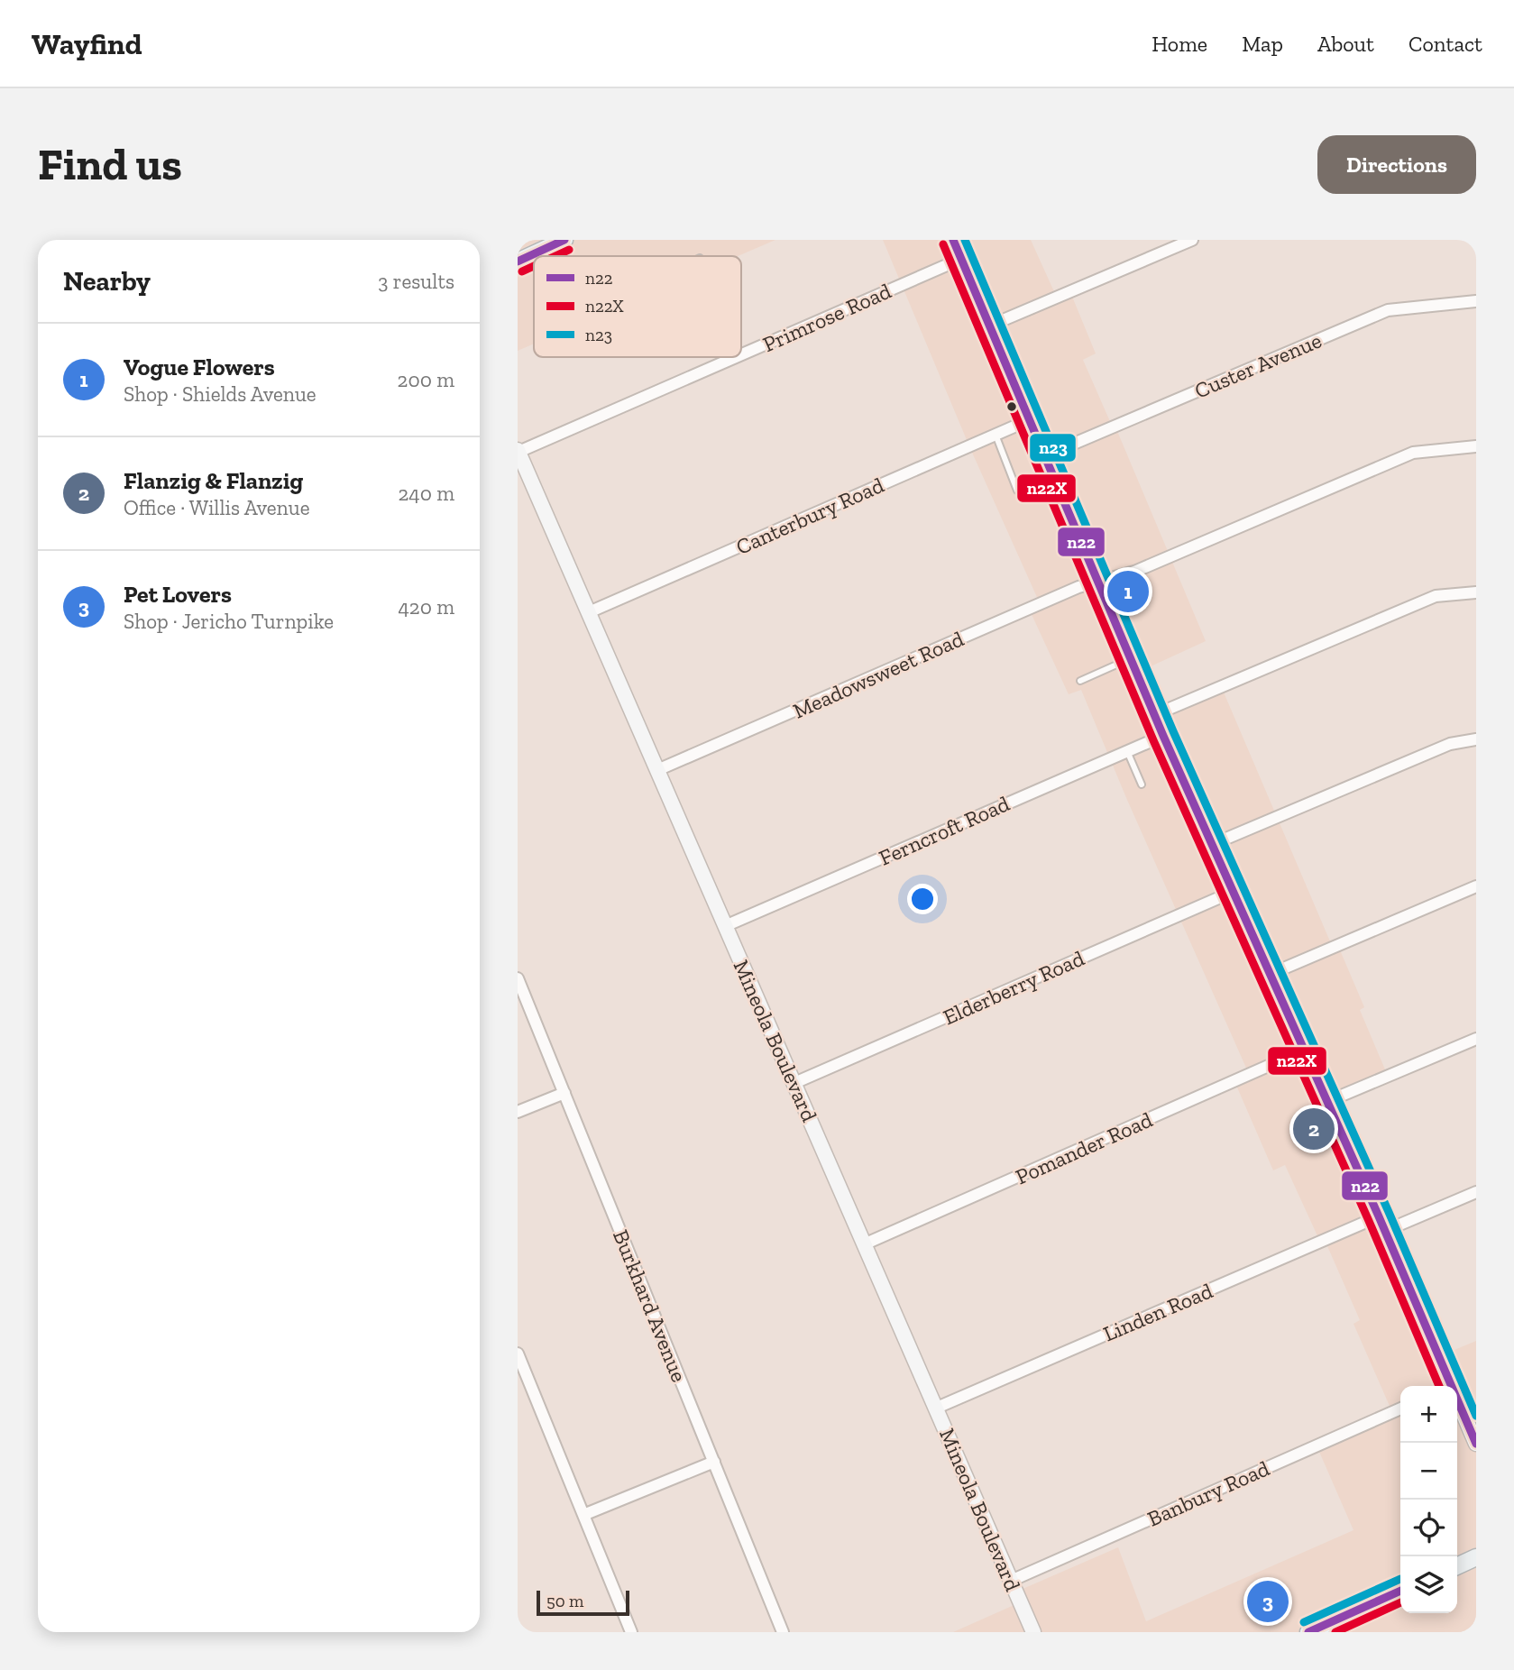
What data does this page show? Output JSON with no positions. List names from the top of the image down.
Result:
{
  "streets": {
    "main road": ["Mineola Boulevard"],
    "street": [
      "Primrose Road",
      "Custer Avenue",
      "Canterbury Road",
      "Meadowsweet Road",
      "Ferncroft Road",
      "Elderberry Road",
      "Pomander Road",
      "Burkhard Avenue",
      "Linden Road",
      "Banbury Road"
    ]
  },
  "crossings": [
    ["Primrose Road", "Mineola Boulevard"],
    ["Canterbury Road", "Mineola Boulevard"],
    ["Meadowsweet Road", "Mineola Boulevard"],
    ["Ferncroft Road", "Mineola Boulevard"],
    ["Elderberry Road", "Mineola Boulevard"],
    ["Mineola Boulevard", "Pomander Road"],
    ["Mineola Boulevard", "Linden Road"],
    ["Mineola Boulevard", "Banbury Road"]
  ],
  "lines": ["transit line n22", "transit line n23", "transit line n22X"],
  "legend": ["n22", "n22X", "n23"],
  "scale_bar": "50 m",
  "page": {
    "header": "Wayfind",
    "nav": [
      "Home",
      "Map",
      "About",
      "Contact"
    ],
    "buttons": "Directions",
    "title": "Find us",
    "heading": ["Nearby", "3 results"],
    "list": [
      {
        "mark": "1",
        "name": "Vogue Flowers",
        "note": "Shop · Shields Avenue",
        "value": "200 m"
      },
      {
        "mark": "2",
        "name": "Flanzig & Flanzig",
        "note": "Office · Willis Avenue",
        "value": "240 m"
      },
      {
        "mark": "3",
        "name": "Pet Lovers",
        "note": "Shop · Jericho Turnpike",
        "value": "420 m"
      }
    ],
    "pins": ["1", "2", "3"],
    "map_buttons": ["+", "−"],
    "scale": "50 m"
  }
}
